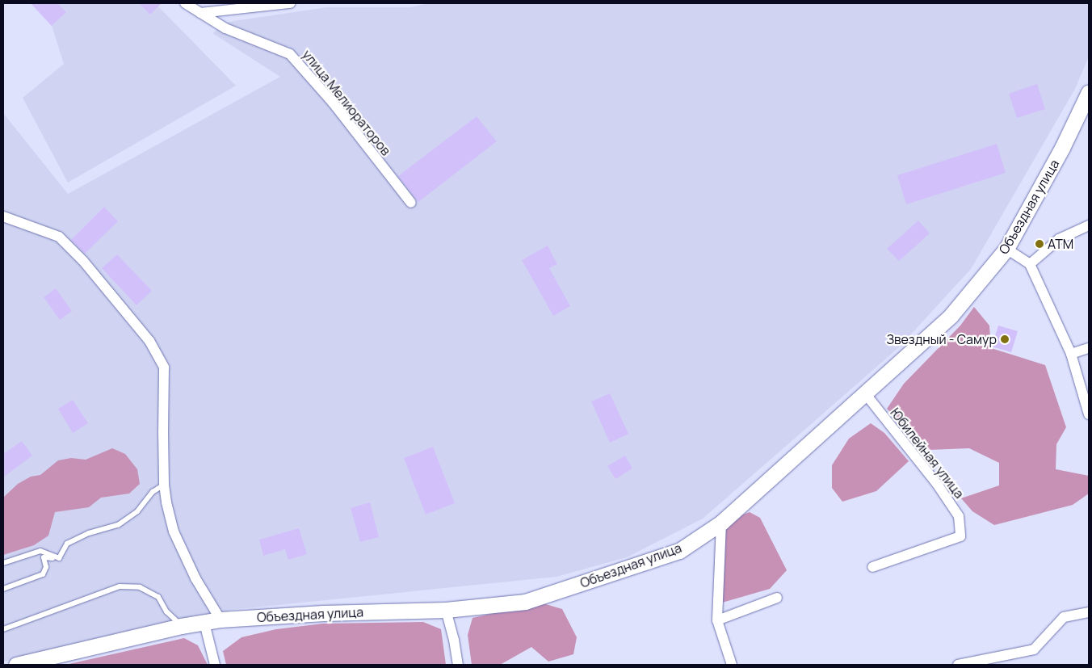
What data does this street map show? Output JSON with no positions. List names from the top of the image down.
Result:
{
  "streets": {
    "main road": ["Объездная улица"],
    "street": ["улица Мелиораторов", "Юбилейная улица"]
  },
  "crossings": [
    ["Объездная улица", "Юбилейная улица"]
  ],
  "places": ["АТМ", "Звездный - Самур"]
}
